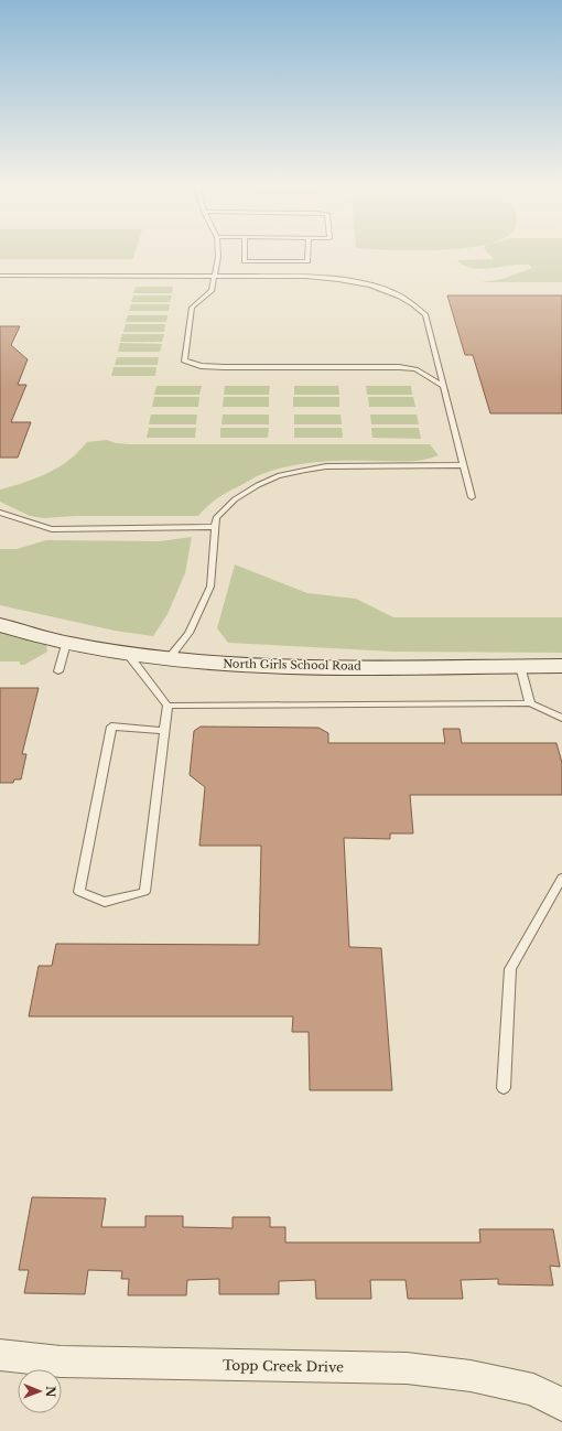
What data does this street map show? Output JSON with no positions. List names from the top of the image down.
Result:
{
  "streets": {
    "main road": ["North Girls School Road"],
    "street": ["Topp Creek Drive"]
  },
  "north": "right"
}
